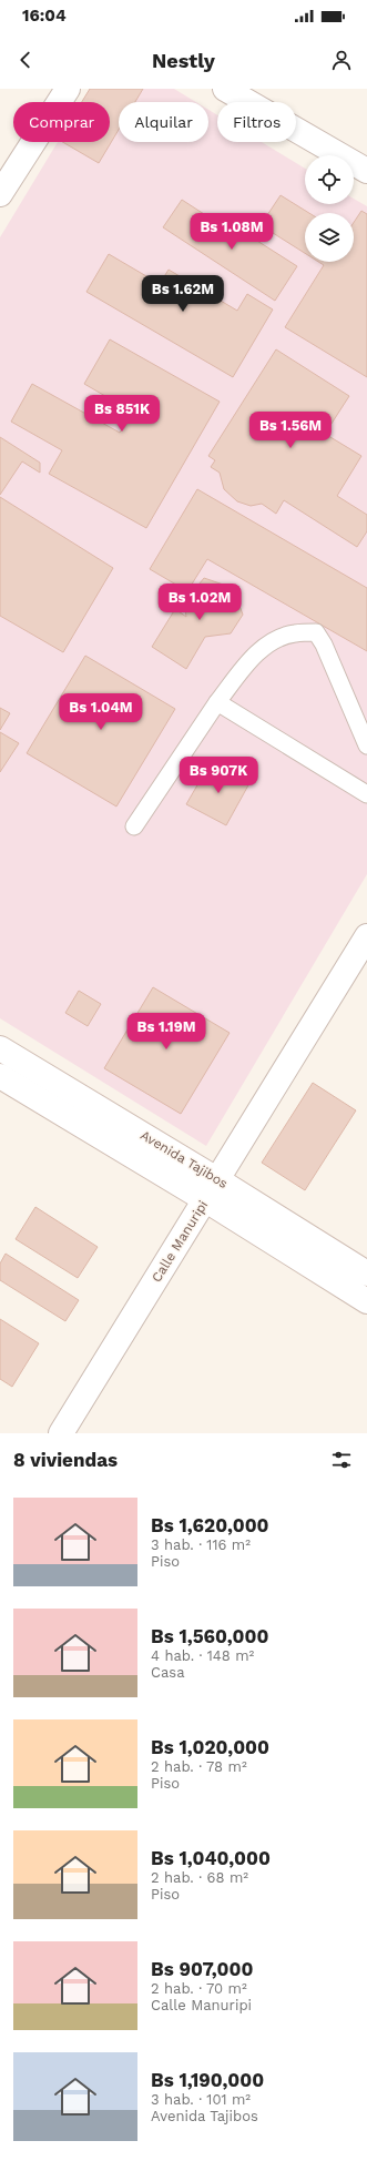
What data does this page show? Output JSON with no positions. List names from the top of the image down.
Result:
{
  "streets": {
    "street": ["Avenida Tajibos", "Calle Manuripi"]
  },
  "crossings": [
    ["Avenida Tajibos", "Calle Manuripi"]
  ],
  "page": {
    "status": "16:04",
    "header": "Nestly",
    "chip": ["Comprar", "Alquilar", "Filtros"],
    "price": [
      "Bs 1.08M",
      "Bs 1.62M",
      "Bs 851K",
      "Bs 1.56M",
      "Bs 1.02M",
      "Bs 1.04M",
      "Bs 907K",
      "Bs 1.19M"
    ],
    "heading": "8 viviendas",
    "list": [
      {
        "name": "Bs 1,620,000",
        "note": "3 hab. · 116 m² · Piso"
      },
      {
        "name": "Bs 1,560,000",
        "note": "4 hab. · 148 m² · Casa"
      },
      {
        "name": "Bs 1,020,000",
        "note": "2 hab. · 78 m² · Piso"
      },
      {
        "name": "Bs 1,040,000",
        "note": "2 hab. · 68 m² · Piso"
      },
      {
        "name": "Bs 907,000",
        "note": "2 hab. · 70 m² · Calle Manuripi"
      },
      {
        "name": "Bs 1,190,000",
        "note": "3 hab. · 101 m² · Avenida Tajibos"
      }
    ]
  }
}
